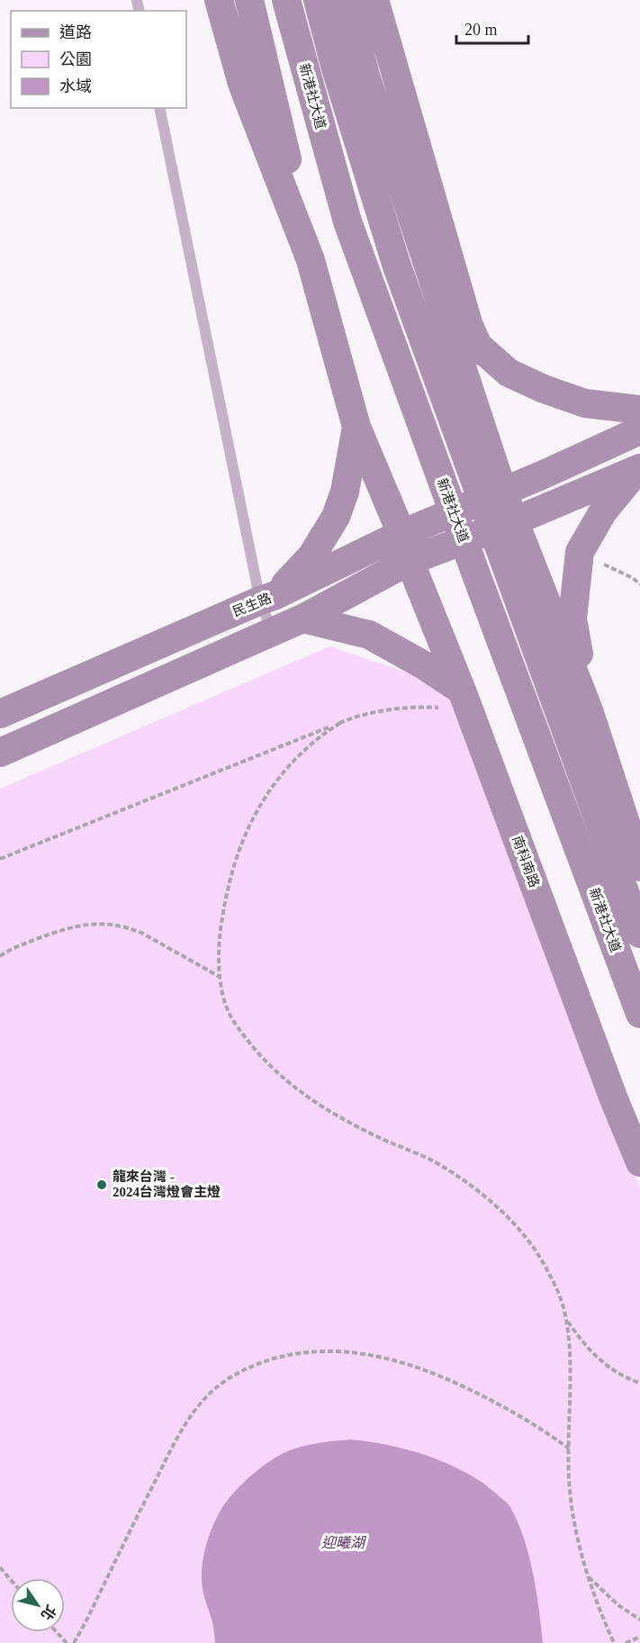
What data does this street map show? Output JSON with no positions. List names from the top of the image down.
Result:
{
  "streets": {
    "street": ["新港社大道", "民生路", "南科南路"]
  },
  "water": ["迎曦湖"],
  "places": ["龍來台灣 - 2024台灣燈會主燈"],
  "legend": ["道路", "公園", "水域"],
  "scale_bar": "20 m",
  "north": "bottom right"
}
